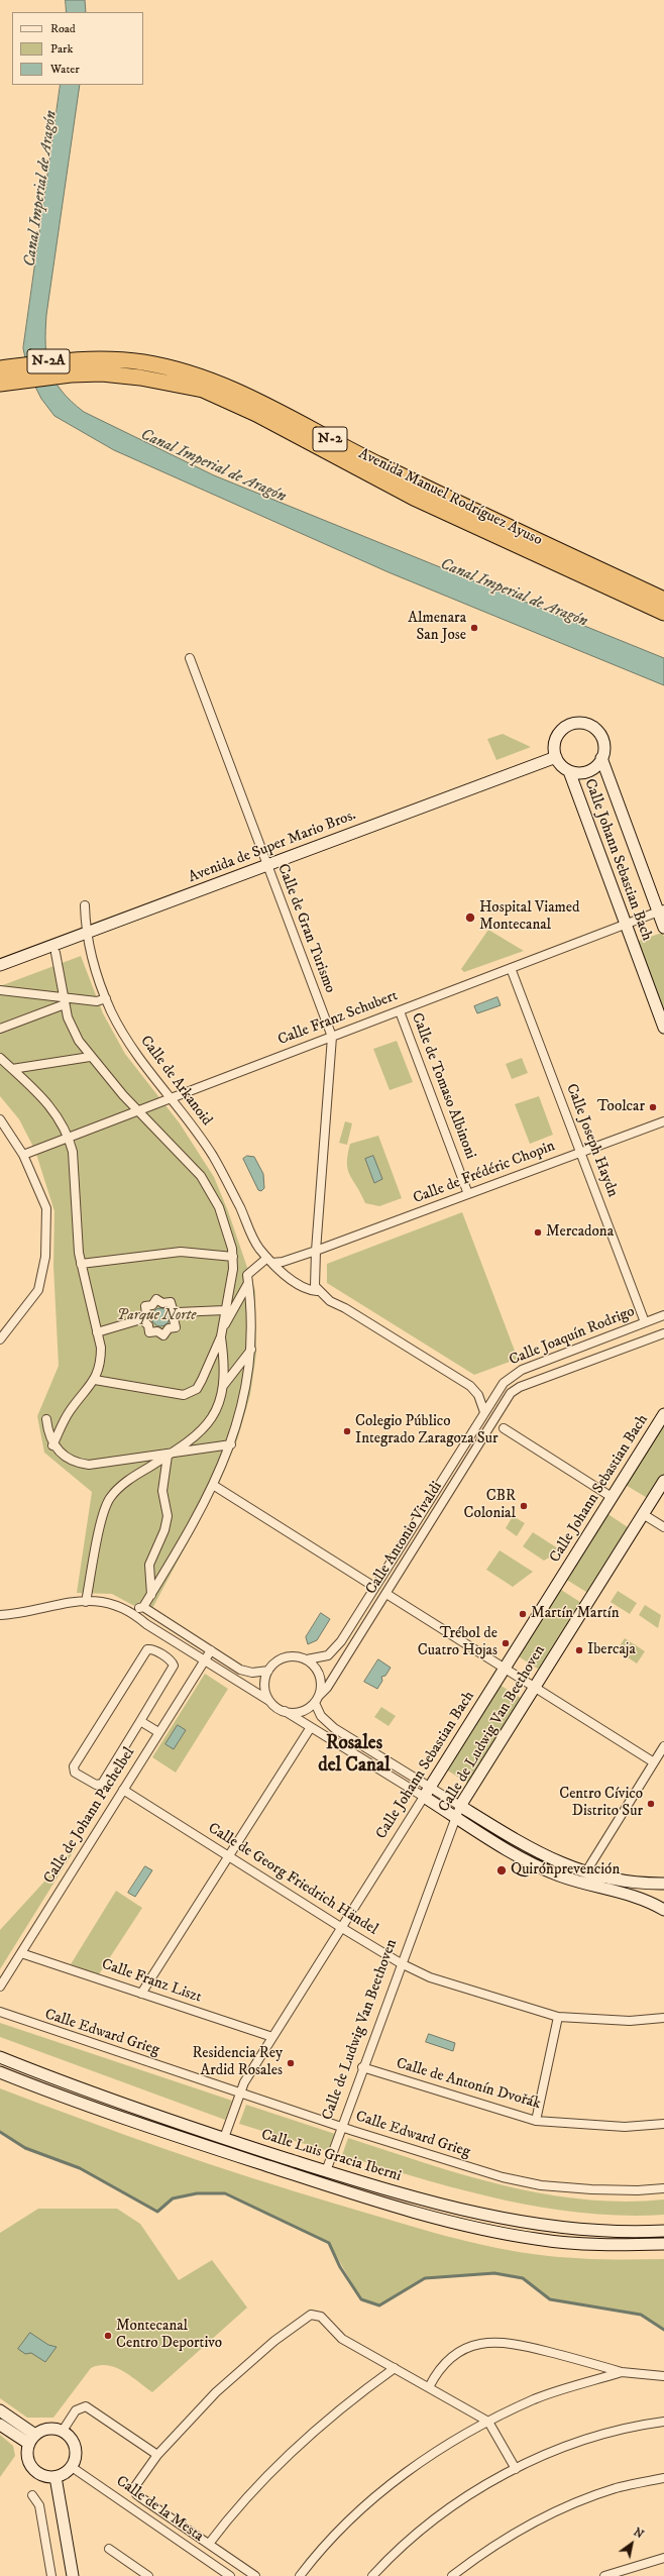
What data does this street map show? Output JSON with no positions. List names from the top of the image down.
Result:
{
  "streets": {
    "highway": ["N-2A", "N-2", "Avenida Manuel Rodríguez Ayuso"],
    "street": [
      "Avenida de Super Mario Bros.",
      "Calle Johann Sebastian Bach",
      "Calle de Gran Turismo",
      "Calle Franz Schubert",
      "Calle de Arkanoid",
      "Calle de Tomaso Albinoni",
      "Calle Joseph Haydn",
      "Calle de Frédéric Chopin",
      "Calle Joaquín Rodrigo",
      "Calle Antonio Vivaldi",
      "Calle de Ludwig Van Beethoven",
      "Calle de Johann Pachelbel",
      "Calle de Georg Friedrich Händel",
      "Calle Franz Liszt",
      "Calle Edward Grieg",
      "Calle de Antonín Dvořák",
      "Calle Luis Gracia Iberni",
      "Calle de la Mesta"
    ]
  },
  "crossings": [
    ["N-2A", "Avenida Manuel Rodríguez Ayuso"],
    ["Avenida de Super Mario Bros.", "Calle Johann Sebastian Bach"],
    ["Avenida de Super Mario Bros.", "Calle de Gran Turismo"],
    ["Avenida de Super Mario Bros.", "Calle de Arkanoid"],
    ["Calle Johann Sebastian Bach", "Calle Franz Schubert"],
    ["Calle Johann Sebastian Bach", "Calle de Georg Friedrich Händel"],
    ["Calle Johann Sebastian Bach", "Calle Franz Liszt"],
    ["Calle Johann Sebastian Bach", "Calle Edward Grieg"],
    ["Calle Johann Sebastian Bach", "Calle Luis Gracia Iberni"],
    ["Calle de Gran Turismo", "Calle Franz Schubert"],
    ["Calle de Gran Turismo", "Calle de Arkanoid"],
    ["Calle de Gran Turismo", "Calle de Frédéric Chopin"],
    ["Calle Franz Schubert", "Calle de Arkanoid"],
    ["Calle Franz Schubert", "Calle de Tomaso Albinoni"],
    ["Calle Franz Schubert", "Calle Joseph Haydn"],
    ["Calle de Tomaso Albinoni", "Calle de Frédéric Chopin"],
    ["Calle Joseph Haydn", "Calle de Frédéric Chopin"],
    ["Calle Joseph Haydn", "Calle Joaquín Rodrigo"],
    ["Calle Joaquín Rodrigo", "Calle Antonio Vivaldi"],
    ["Calle de Ludwig Van Beethoven", "Calle de Georg Friedrich Händel"],
    ["Calle de Ludwig Van Beethoven", "Calle Edward Grieg"],
    ["Calle de Ludwig Van Beethoven", "Calle de Antonín Dvořák"],
    ["Calle de Ludwig Van Beethoven", "Calle Luis Gracia Iberni"],
    ["Calle de Johann Pachelbel", "Calle de Georg Friedrich Händel"],
    ["Calle de Johann Pachelbel", "Calle Franz Liszt"]
  ],
  "districts": ["Rosales del Canal"],
  "water": ["Canal Imperial de Aragón"],
  "parks": ["Parque Norte"],
  "places": [
    "Almenara San Jose",
    "Hospital Viamed Montecanal",
    "Toolcar",
    "Mercadona",
    "Colegio Público Integrado Zaragoza Sur",
    "CBR Colonial",
    "Martín Martín",
    "Trébol de Cuatro Hojas",
    "Ibercaja",
    "Centro Cívico Distrito Sur",
    "Quirónprevención",
    "Residencia Rey Ardid Rosales",
    "Montecanal Centro Deportivo"
  ],
  "legend": ["Road", "Park", "Water"],
  "north": "top right"
}
